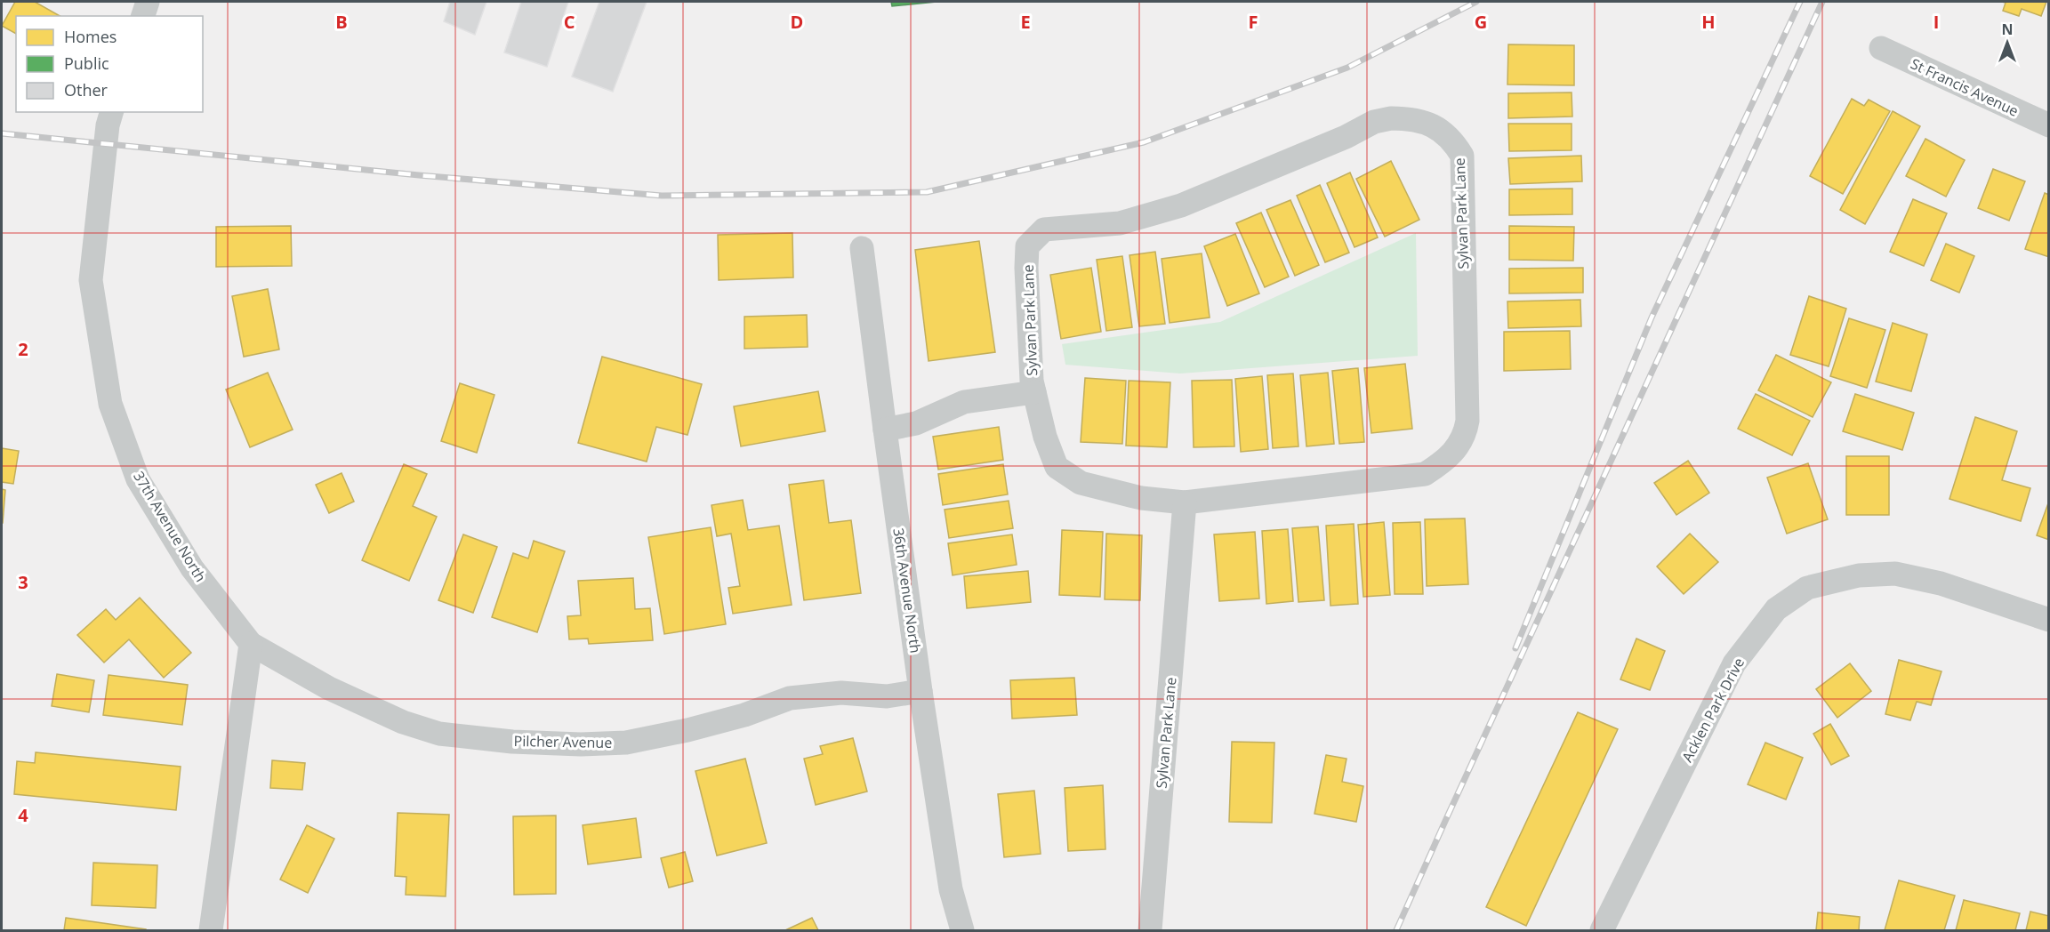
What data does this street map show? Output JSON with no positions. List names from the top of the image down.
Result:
{
  "streets": {
    "street": [
      "St Francis Avenue",
      "Sylvan Park Lane",
      "37th Avenue North",
      "36th Avenue North",
      "Acklen Park Drive",
      "Pilcher Avenue"
    ]
  },
  "crossings": [
    ["Sylvan Park Lane", "36th Avenue North"],
    ["37th Avenue North", "Pilcher Avenue"],
    ["36th Avenue North", "Pilcher Avenue"]
  ],
  "legend": ["Homes", "Public", "Other"],
  "north": "top",
  "grid": {
    "columns": [
      "B",
      "C",
      "D",
      "E",
      "F",
      "G",
      "H",
      "I"
    ],
    "rows": ["2", "3", "4"]
  }
}
